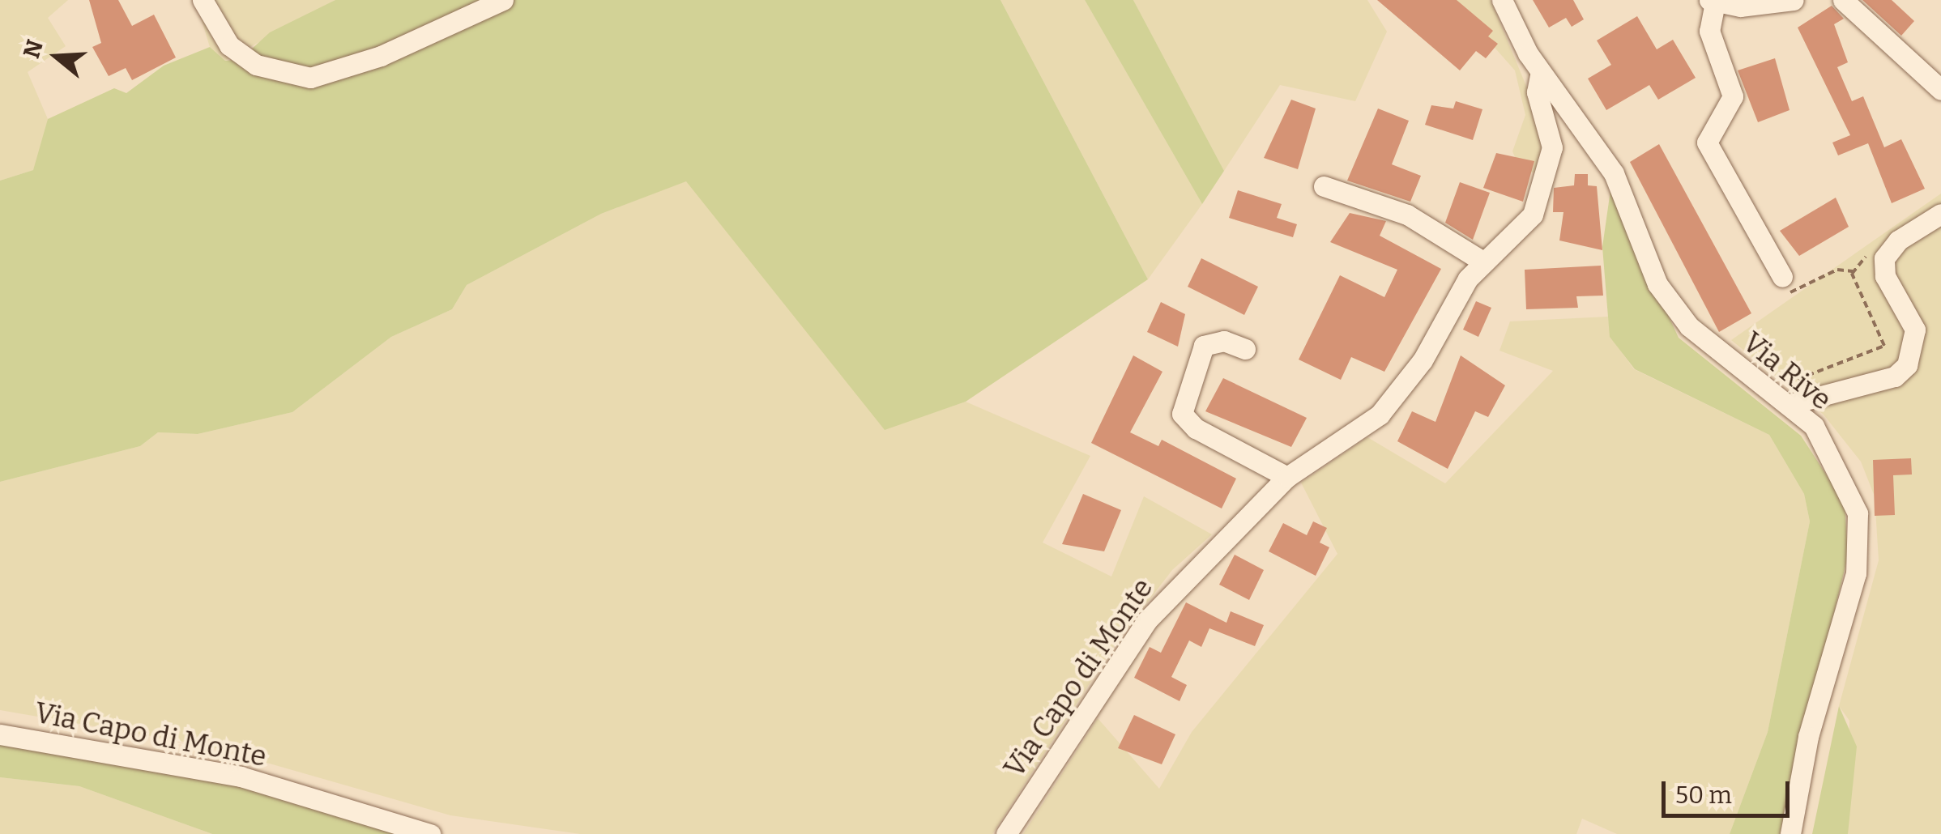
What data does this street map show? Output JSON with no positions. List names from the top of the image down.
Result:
{
  "streets": {
    "street": ["Via Rive", "Via Capo di Monte"]
  },
  "crossings": [
    ["Via Rive", "Via Capo di Monte"]
  ],
  "scale_bar": "50 m",
  "north": "left"
}
